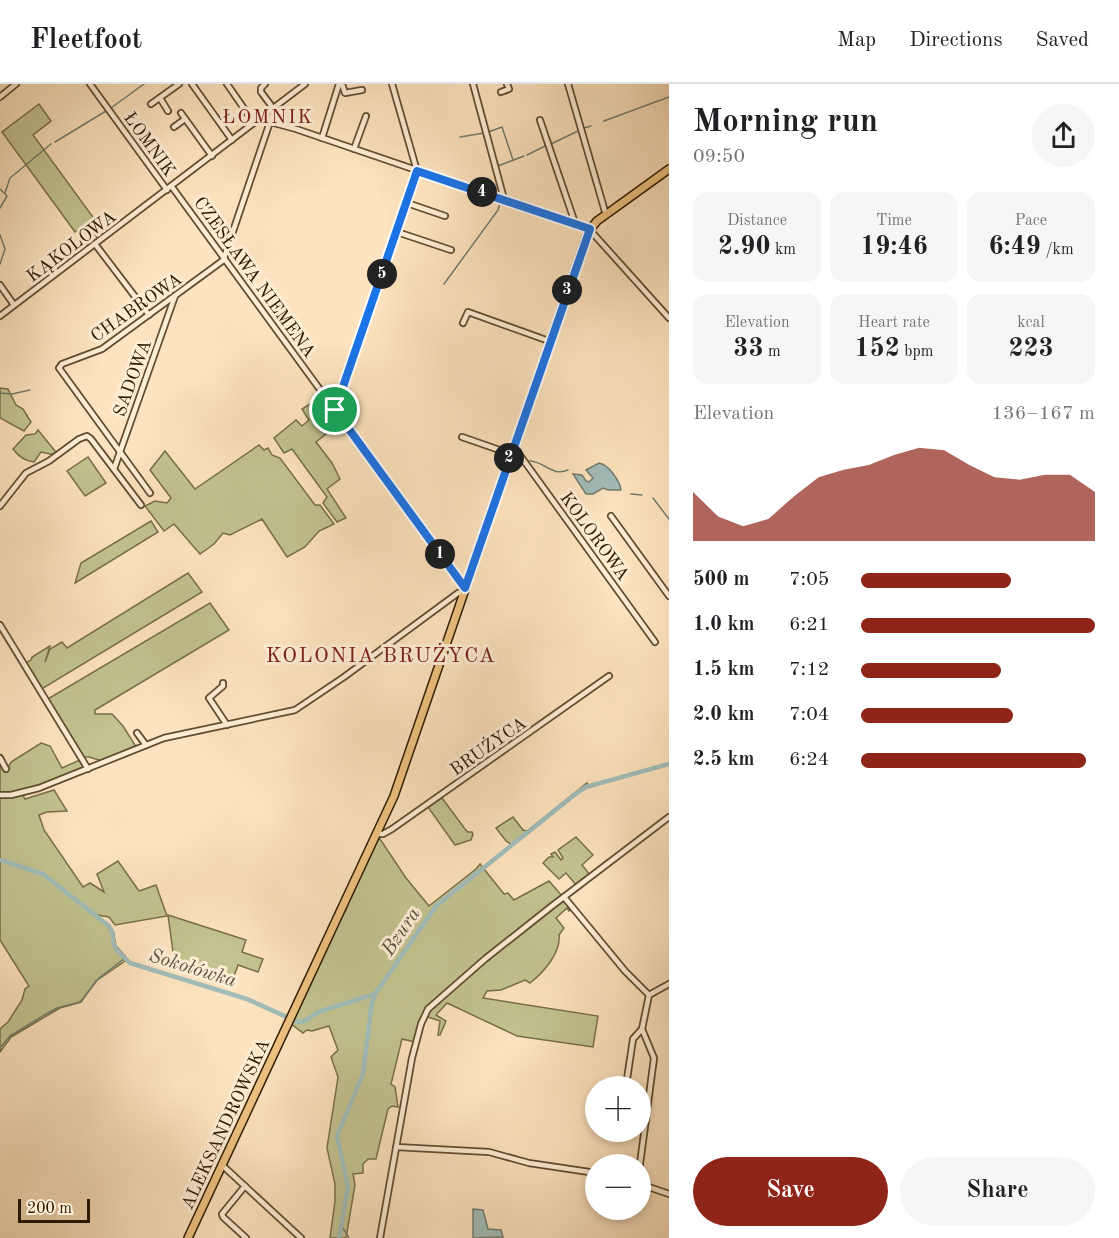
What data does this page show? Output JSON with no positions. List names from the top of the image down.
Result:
{
  "streets": {
    "main road": ["ALEKSANDROWSKA"],
    "street": [
      "ŁOMNIK",
      "KĄKOLOWA",
      "CZESŁAWA NIEMENA",
      "CHABROWA",
      "SADOWA",
      "KOLOROWA",
      "BRUŻYCA"
    ]
  },
  "crossings": [
    ["ŁOMNIK", "KĄKOLOWA"],
    ["ŁOMNIK", "CZESŁAWA NIEMENA"],
    ["KĄKOLOWA", "CZESŁAWA NIEMENA"],
    ["CZESŁAWA NIEMENA", "CHABROWA"],
    ["CZESŁAWA NIEMENA", "ALEKSANDROWSKA"],
    ["CHABROWA", "SADOWA"],
    ["KOLOROWA", "ALEKSANDROWSKA"],
    ["BRUŻYCA", "ALEKSANDROWSKA"]
  ],
  "districts": ["ŁOMNIK", "KOLONIA BRUŻYCA"],
  "water": ["Bzura", "Sokołówka"],
  "scale_bar": "200 m",
  "page": {
    "header": "Fleetfoot",
    "nav": ["Map", "Directions", "Saved"],
    "heading": ["Morning run", "09:50"],
    "pins": [
      "4",
      "5",
      "3",
      "2",
      "1"
    ],
    "stats": [
      ["Distance", "2.90 km"],
      ["Time", "19:46"],
      ["Pace", "6:49 /km"],
      ["Elevation", "33 m"],
      ["Heart rate", "152 bpm"],
      ["kcal", "223"]
    ],
    "chart": ["Elevation", "136–167 m"],
    "list": [
      {
        "name": "500 m",
        "note": "7:05"
      },
      {
        "name": "1.0 km",
        "note": "6:21"
      },
      {
        "name": "1.5 km",
        "note": "7:12"
      },
      {
        "name": "2.0 km",
        "note": "7:04"
      },
      {
        "name": "2.5 km",
        "note": "6:24"
      }
    ],
    "map_buttons": ["+", "−"],
    "buttons": ["Save", "Share"],
    "scale": "200 m"
  }
}
